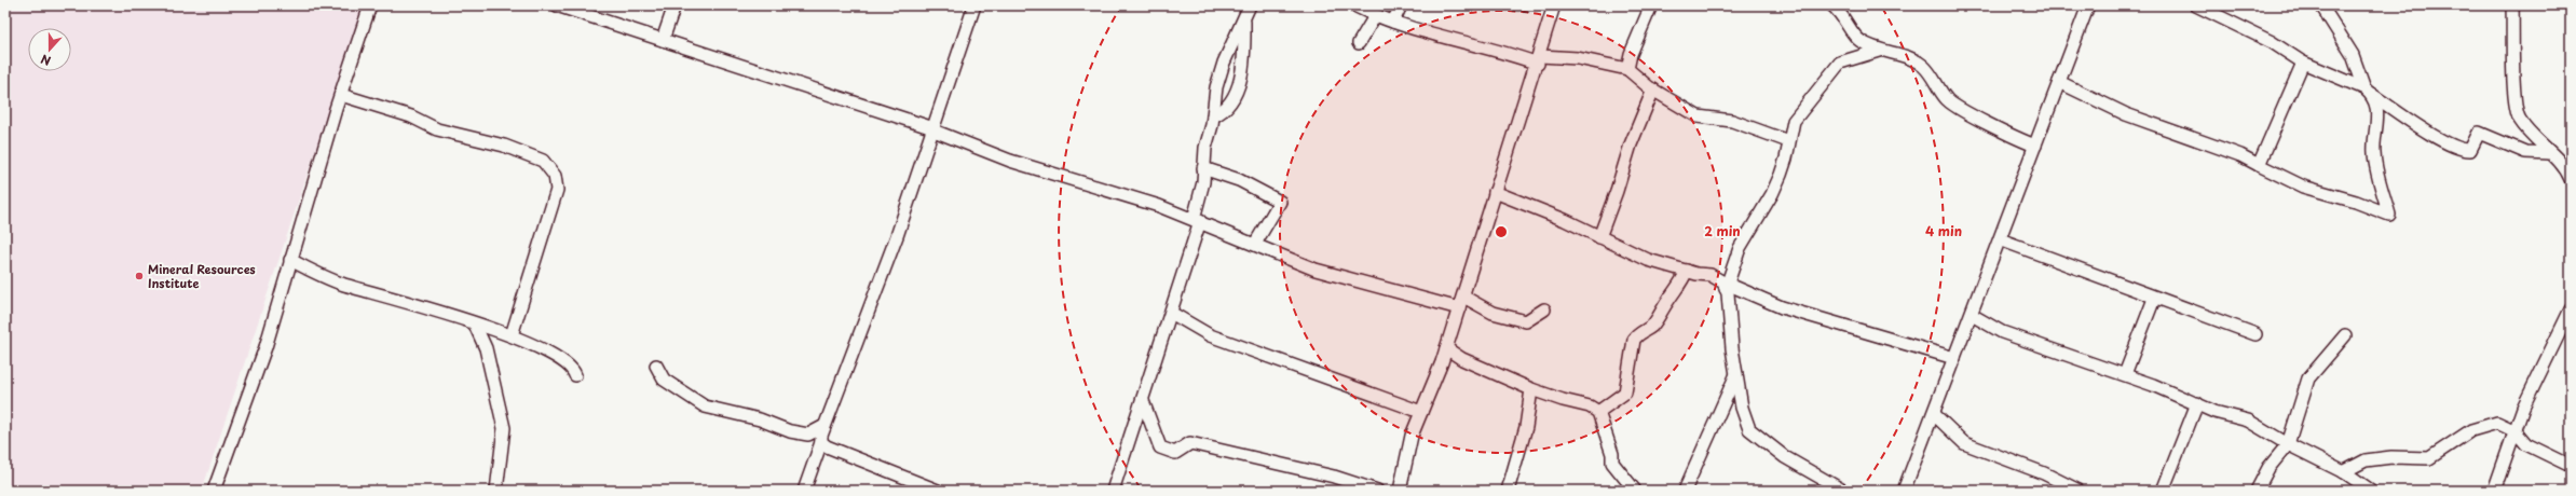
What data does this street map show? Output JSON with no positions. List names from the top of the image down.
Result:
{
  "places": ["Mineral Resources Institute"],
  "north": "bottom",
  "rings": ["2 min", "4 min"]
}
